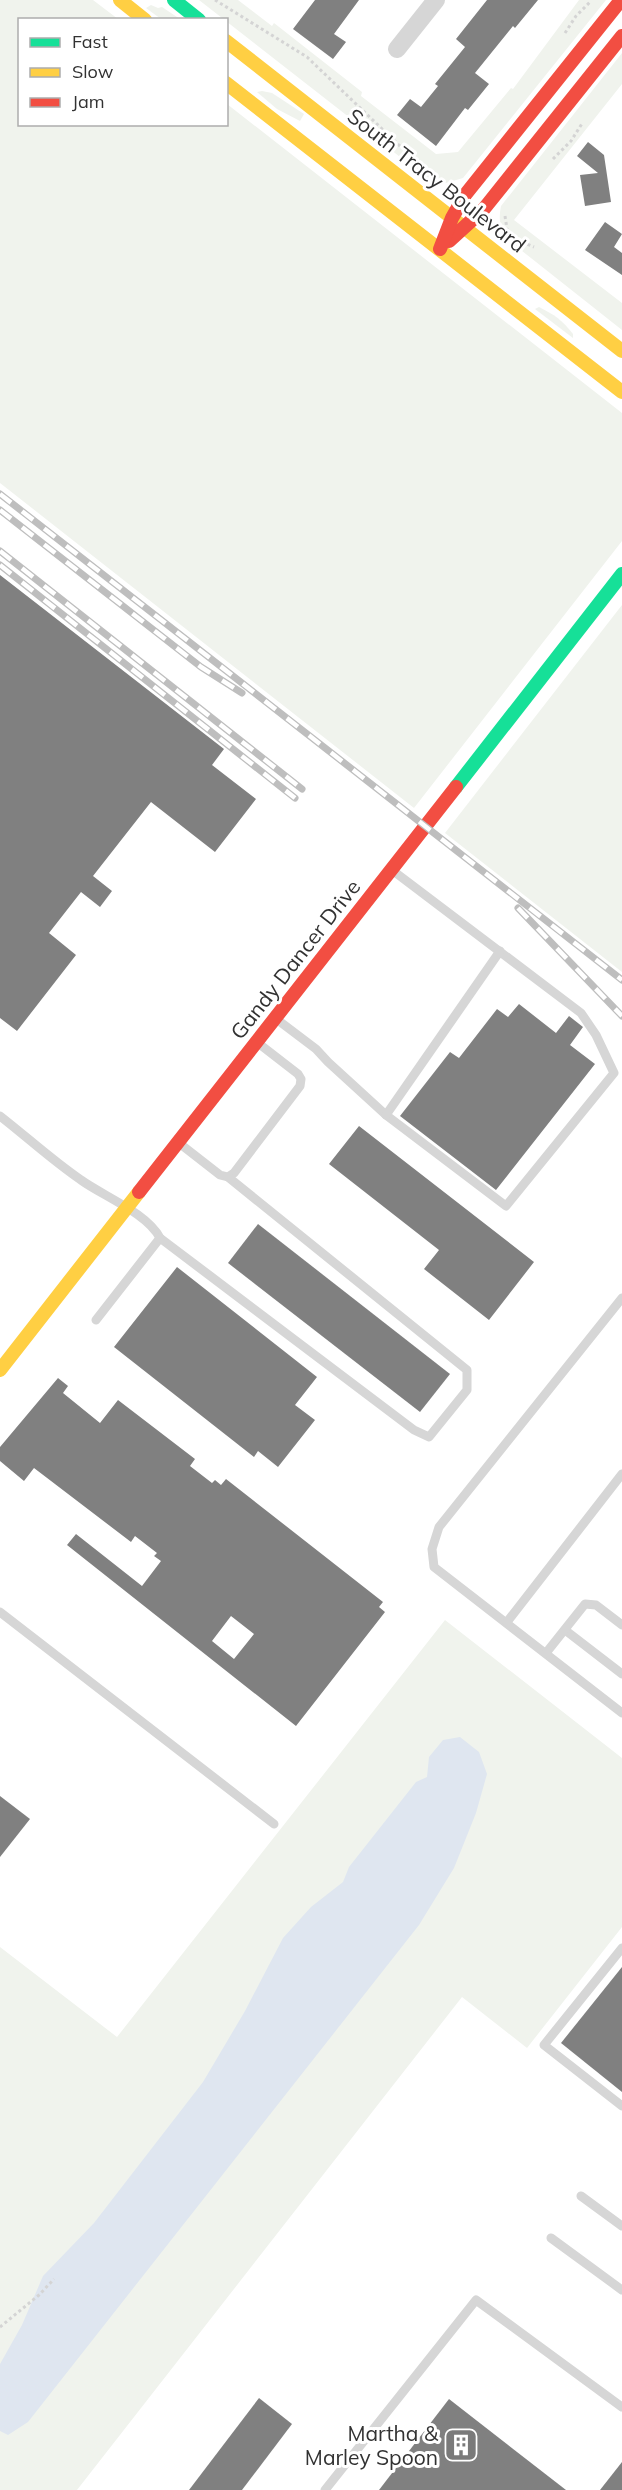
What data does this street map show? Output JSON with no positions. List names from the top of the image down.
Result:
{
  "streets": {
    "main road": ["South Tracy Boulevard", "Gandy Dancer Drive"]
  },
  "places": {
    "building": ["Martha & Marley Spoon"]
  },
  "legend": ["Fast", "Slow", "Jam"]
}
